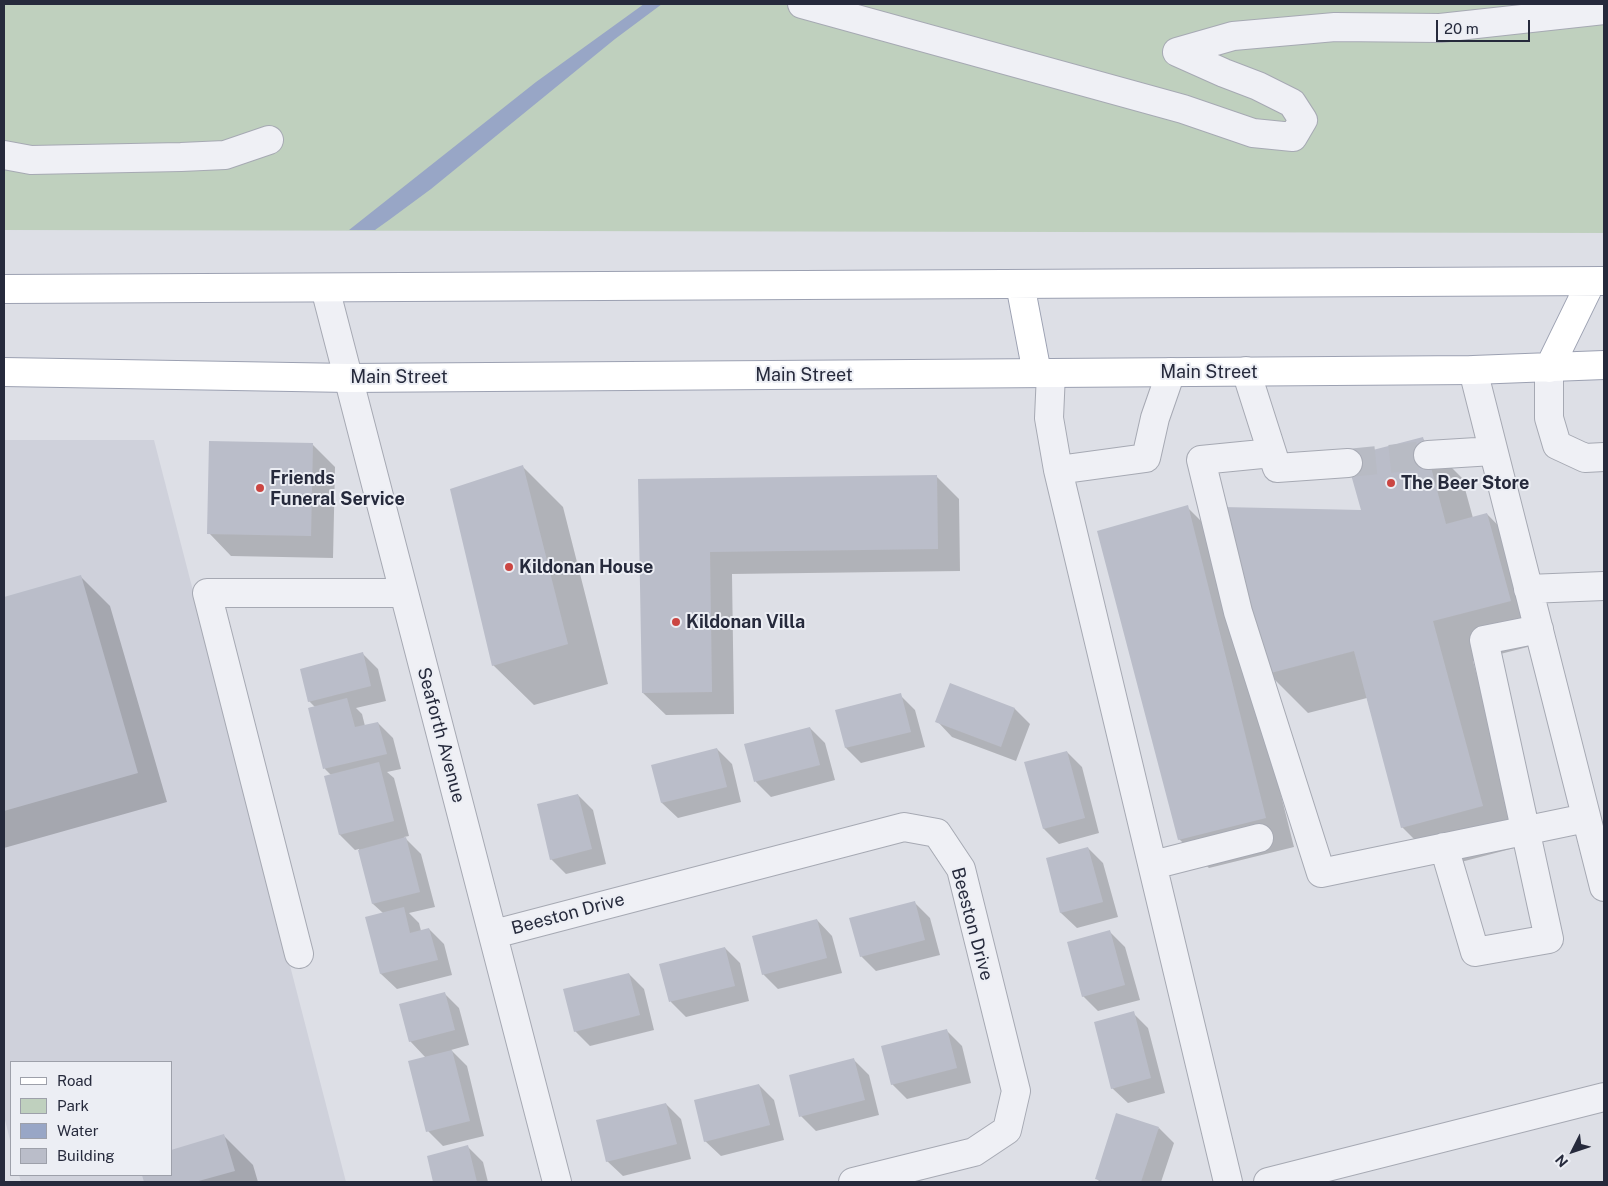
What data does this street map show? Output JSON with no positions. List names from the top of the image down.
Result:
{
  "streets": {
    "main road": ["Main Street"],
    "street": ["Seaforth Avenue", "Beeston Drive"]
  },
  "crossings": [
    ["Main Street", "Seaforth Avenue"],
    ["Seaforth Avenue", "Beeston Drive"]
  ],
  "places": [
    "The Beer Store",
    "Friends Funeral Service",
    "Kildonan House",
    "Kildonan Villa"
  ],
  "legend": [
    "Road",
    "Park",
    "Water",
    "Building"
  ],
  "scale_bar": "20 m",
  "north": "bottom left"
}
